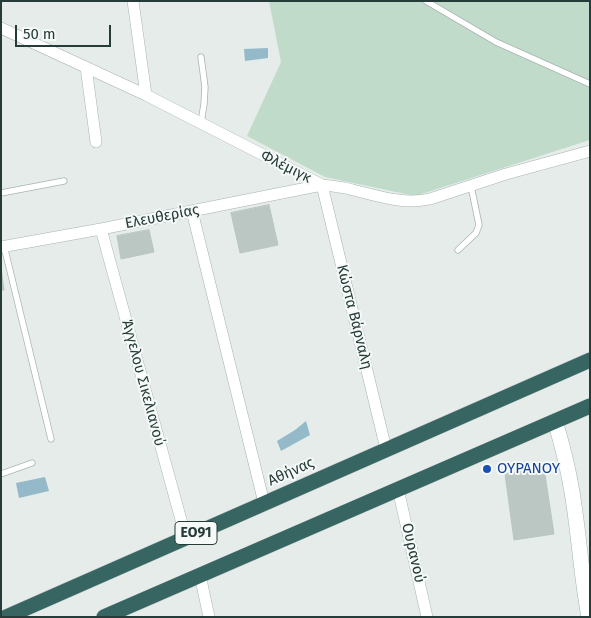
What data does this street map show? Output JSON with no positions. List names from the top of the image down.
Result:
{
  "streets": {
    "highway": ["Αθήνας", "ΕΟ91"],
    "street": [
      "Φλέμιγκ",
      "Ελευθερίας",
      "Κώστα Βάρναλη",
      "Άγγελου Σικελιανού",
      "Ουρανού"
    ]
  },
  "crossings": [
    ["Φλέμιγκ", "Ελευθερίας"],
    ["Φλέμιγκ", "Κώστα Βάρναλη"],
    ["Ελευθερίας", "Κώστα Βάρναλη"],
    ["Ελευθερίας", "Άγγελου Σικελιανού"],
    ["Κώστα Βάρναλη", "Αθήνας"],
    ["Άγγελου Σικελιανού", "Αθήνας"],
    ["ΕΟ91", "Ουρανού"]
  ],
  "places": ["ΟΥΡΑΝΟΥ"],
  "scale_bar": "50 m"
}
